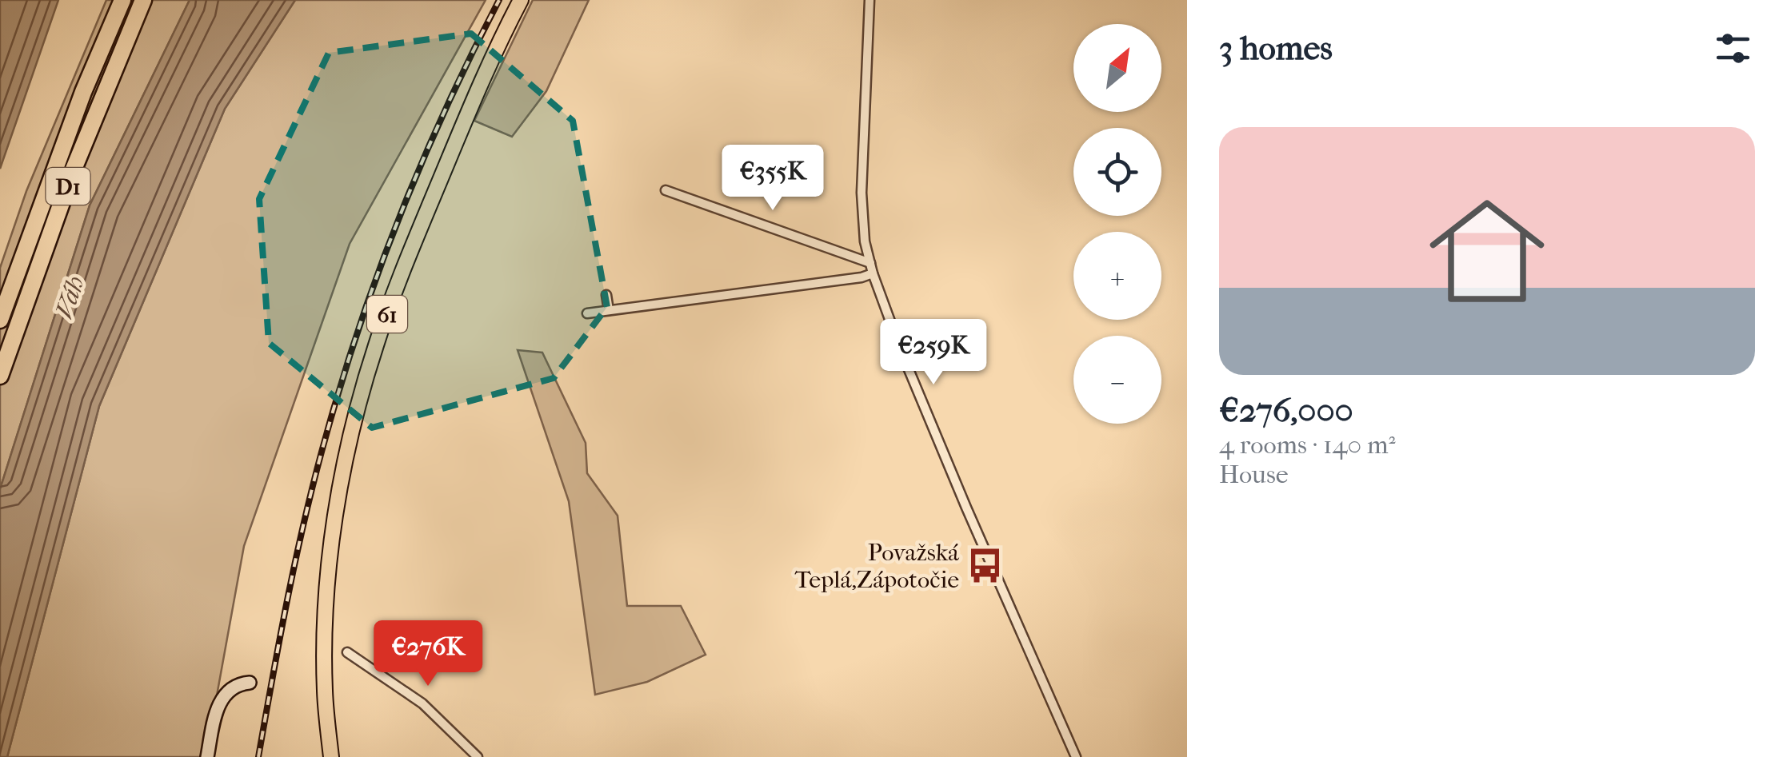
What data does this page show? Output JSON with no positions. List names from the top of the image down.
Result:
{
  "streets": {
    "highway": ["D1"],
    "main road": ["61"]
  },
  "water": ["Váh"],
  "places": {
    "bus stop": ["Považská Teplá,Zápotočie"]
  },
  "north": "top right",
  "page": {
    "heading": "3 homes",
    "map_buttons": ["+", "−"],
    "list": [
      {
        "name": "€276,000",
        "note": "4 rooms · 140 m² · House"
      }
    ],
    "price": ["€355K", "€259K", "€276K"]
  }
}
